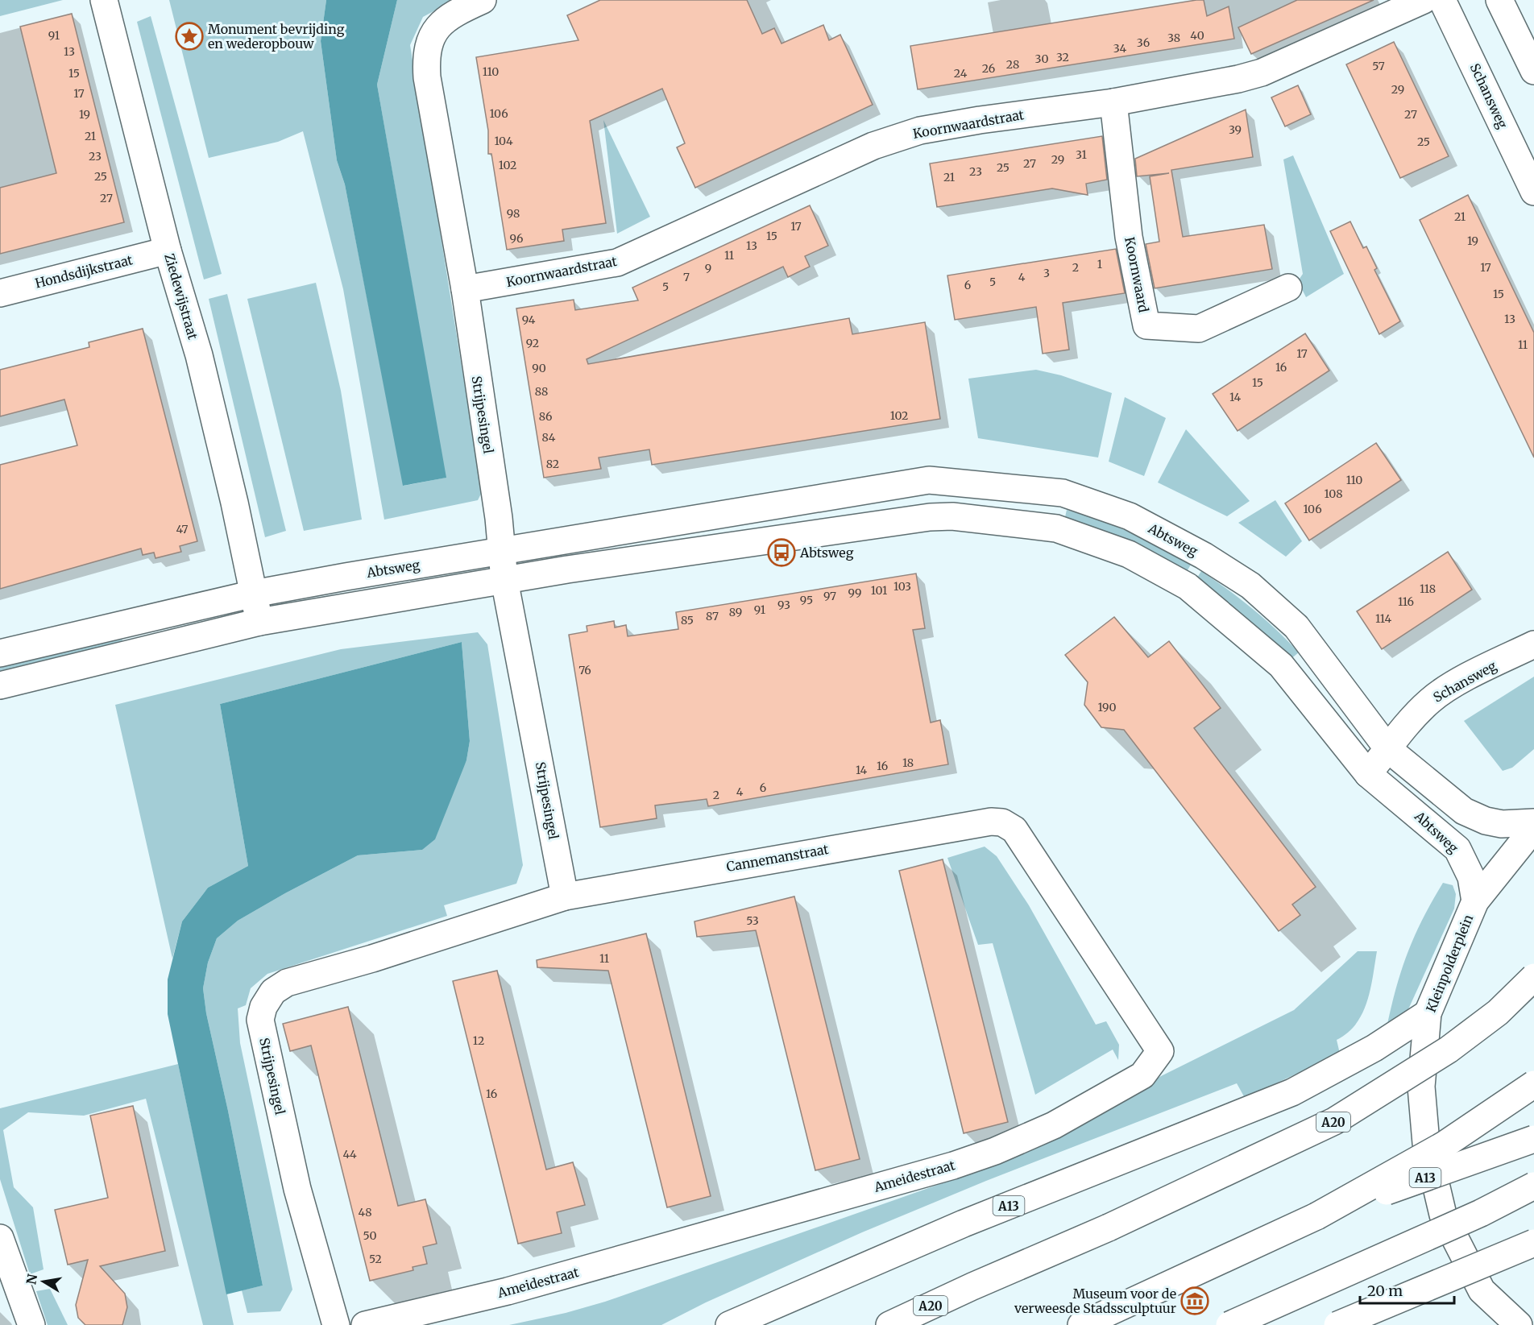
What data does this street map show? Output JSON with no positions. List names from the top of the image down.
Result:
{
  "streets": {
    "main road": [
      "Schansweg",
      "Koornwaardstraat",
      "Hondsdijkstraat",
      "Koornwaard",
      "Ziedewijstraat",
      "Strijpesingel",
      "Abtsweg",
      "Cannemanstraat",
      "Kleinpolderplein",
      "A20",
      "Ameidestraat",
      "A13"
    ]
  },
  "crossings": [
    ["Schansweg", "Abtsweg"],
    ["Koornwaardstraat", "Koornwaard"],
    ["Koornwaardstraat", "Strijpesingel"],
    ["Hondsdijkstraat", "Ziedewijstraat"],
    ["Ziedewijstraat", "Abtsweg"],
    ["Strijpesingel", "Abtsweg"],
    ["Strijpesingel", "Cannemanstraat"],
    ["Abtsweg", "Kleinpolderplein"],
    ["Cannemanstraat", "Ameidestraat"],
    ["Kleinpolderplein", "A13"]
  ],
  "places": {
    "place": ["Monument bevrijding en wederopbouw"],
    "bus stop": ["Abtsweg"],
    "museum": ["Museum voor de verweesde Stadssculptuur"]
  },
  "house_numbers": [
    "91",
    "40",
    "38",
    "36",
    "34",
    "13",
    "32",
    "30",
    "28",
    "57",
    "26",
    "110",
    "15",
    "24",
    "29",
    "17",
    "106",
    "19",
    "27",
    "39",
    "21",
    "104",
    "25",
    "31",
    "23",
    "29",
    "27",
    "102",
    "25",
    "23",
    "25",
    "21",
    "27",
    "98",
    "21",
    "17",
    "15",
    "96",
    "19",
    "13",
    "11",
    "1",
    "2",
    "17",
    "9",
    "3",
    "7",
    "4",
    "5",
    "6",
    "5",
    "15",
    "13",
    "94",
    "92",
    "11",
    "17",
    "16",
    "90",
    "15",
    "88",
    "14",
    "102",
    "86",
    "84",
    "82",
    "110",
    "108",
    "106",
    "47",
    "103",
    "118",
    "101",
    "99",
    "97",
    "95",
    "116",
    "93",
    "91",
    "89",
    "87",
    "114",
    "85",
    "76",
    "190",
    "18",
    "16",
    "14",
    "6",
    "4",
    "2",
    "53",
    "11",
    "12",
    "16",
    "44",
    "48",
    "50",
    "52"
  ],
  "scale_bar": "20 m",
  "north": "left"
}
